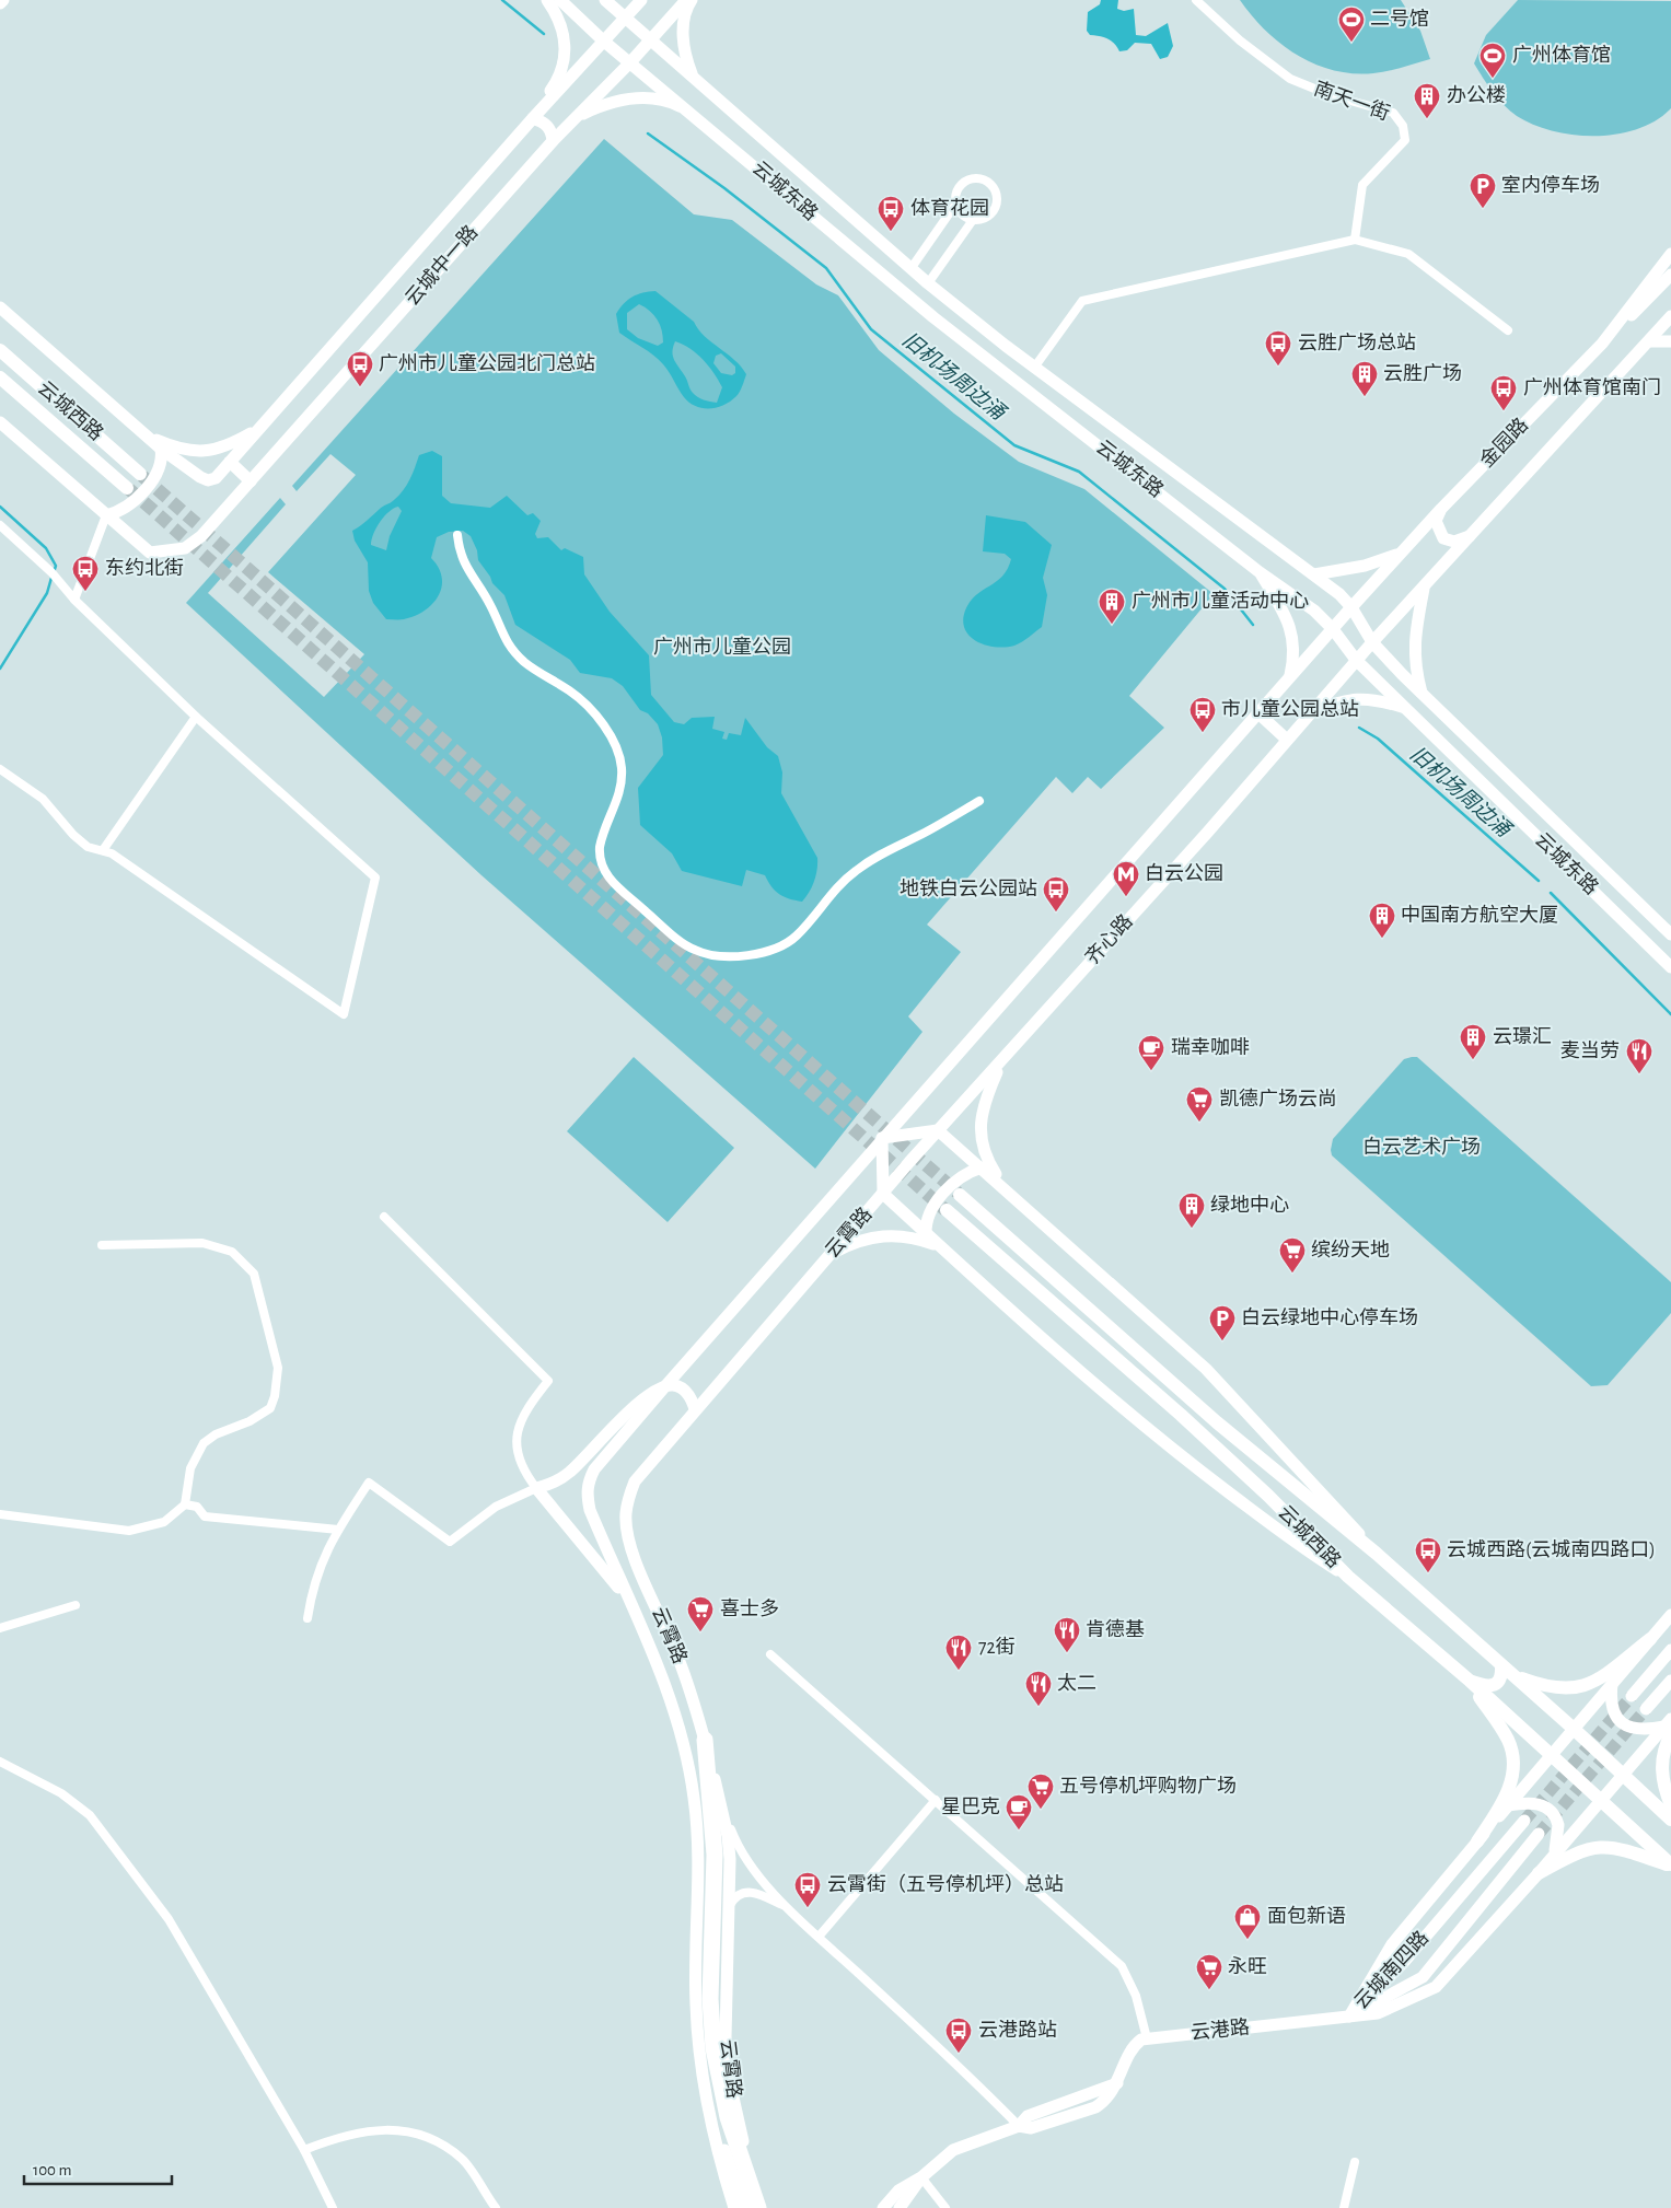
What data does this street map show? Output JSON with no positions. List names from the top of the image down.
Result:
{
  "streets": {
    "main road": [
      "云城东路",
      "云城中一路",
      "云城西路",
      "金园路",
      "齐心路",
      "云霄路",
      "云城南四路",
      "云港路"
    ],
    "street": ["南天一街"]
  },
  "crossings": [
    ["云城东路", "云城中一路"],
    ["云城东路", "金园路"],
    ["云城东路", "齐心路"],
    ["云城西路", "云港路"],
    ["金园路", "齐心路"],
    ["齐心路", "云霄路"],
    ["云城南四路", "云港路"]
  ],
  "water": ["旧机场周边涌"],
  "parks": ["广州市儿童公园", "白云艺术广场"],
  "places": {
    "sports": ["二号馆", "广州体育馆"],
    "building": [
      "办公楼",
      "云胜广场",
      "广州市儿童活动中心",
      "中国南方航空大厦",
      "云璟汇",
      "绿地中心"
    ],
    "parking": ["室内停车场", "白云绿地中心停车场"],
    "bus stop": [
      "体育花园",
      "云胜广场总站",
      "广州市儿童公园北门总站",
      "广州体育馆南门",
      "东约北街",
      "市儿童公园总站",
      "地铁白云公园站",
      "云城西路(云城南四路口)",
      "云霄街（五号停机坪）总站",
      "云港路站"
    ],
    "metro station": ["白云公园"],
    "cafe": ["瑞幸咖啡", "星巴克"],
    "restaurant": [
      "麦当劳",
      "肯德基",
      "72街",
      "太二"
    ],
    "supermarket": [
      "凯德广场云尚",
      "缤纷天地",
      "喜士多",
      "五号停机坪购物广场",
      "永旺"
    ],
    "shop": ["面包新语"]
  },
  "scale_bar": "100 m"
}
